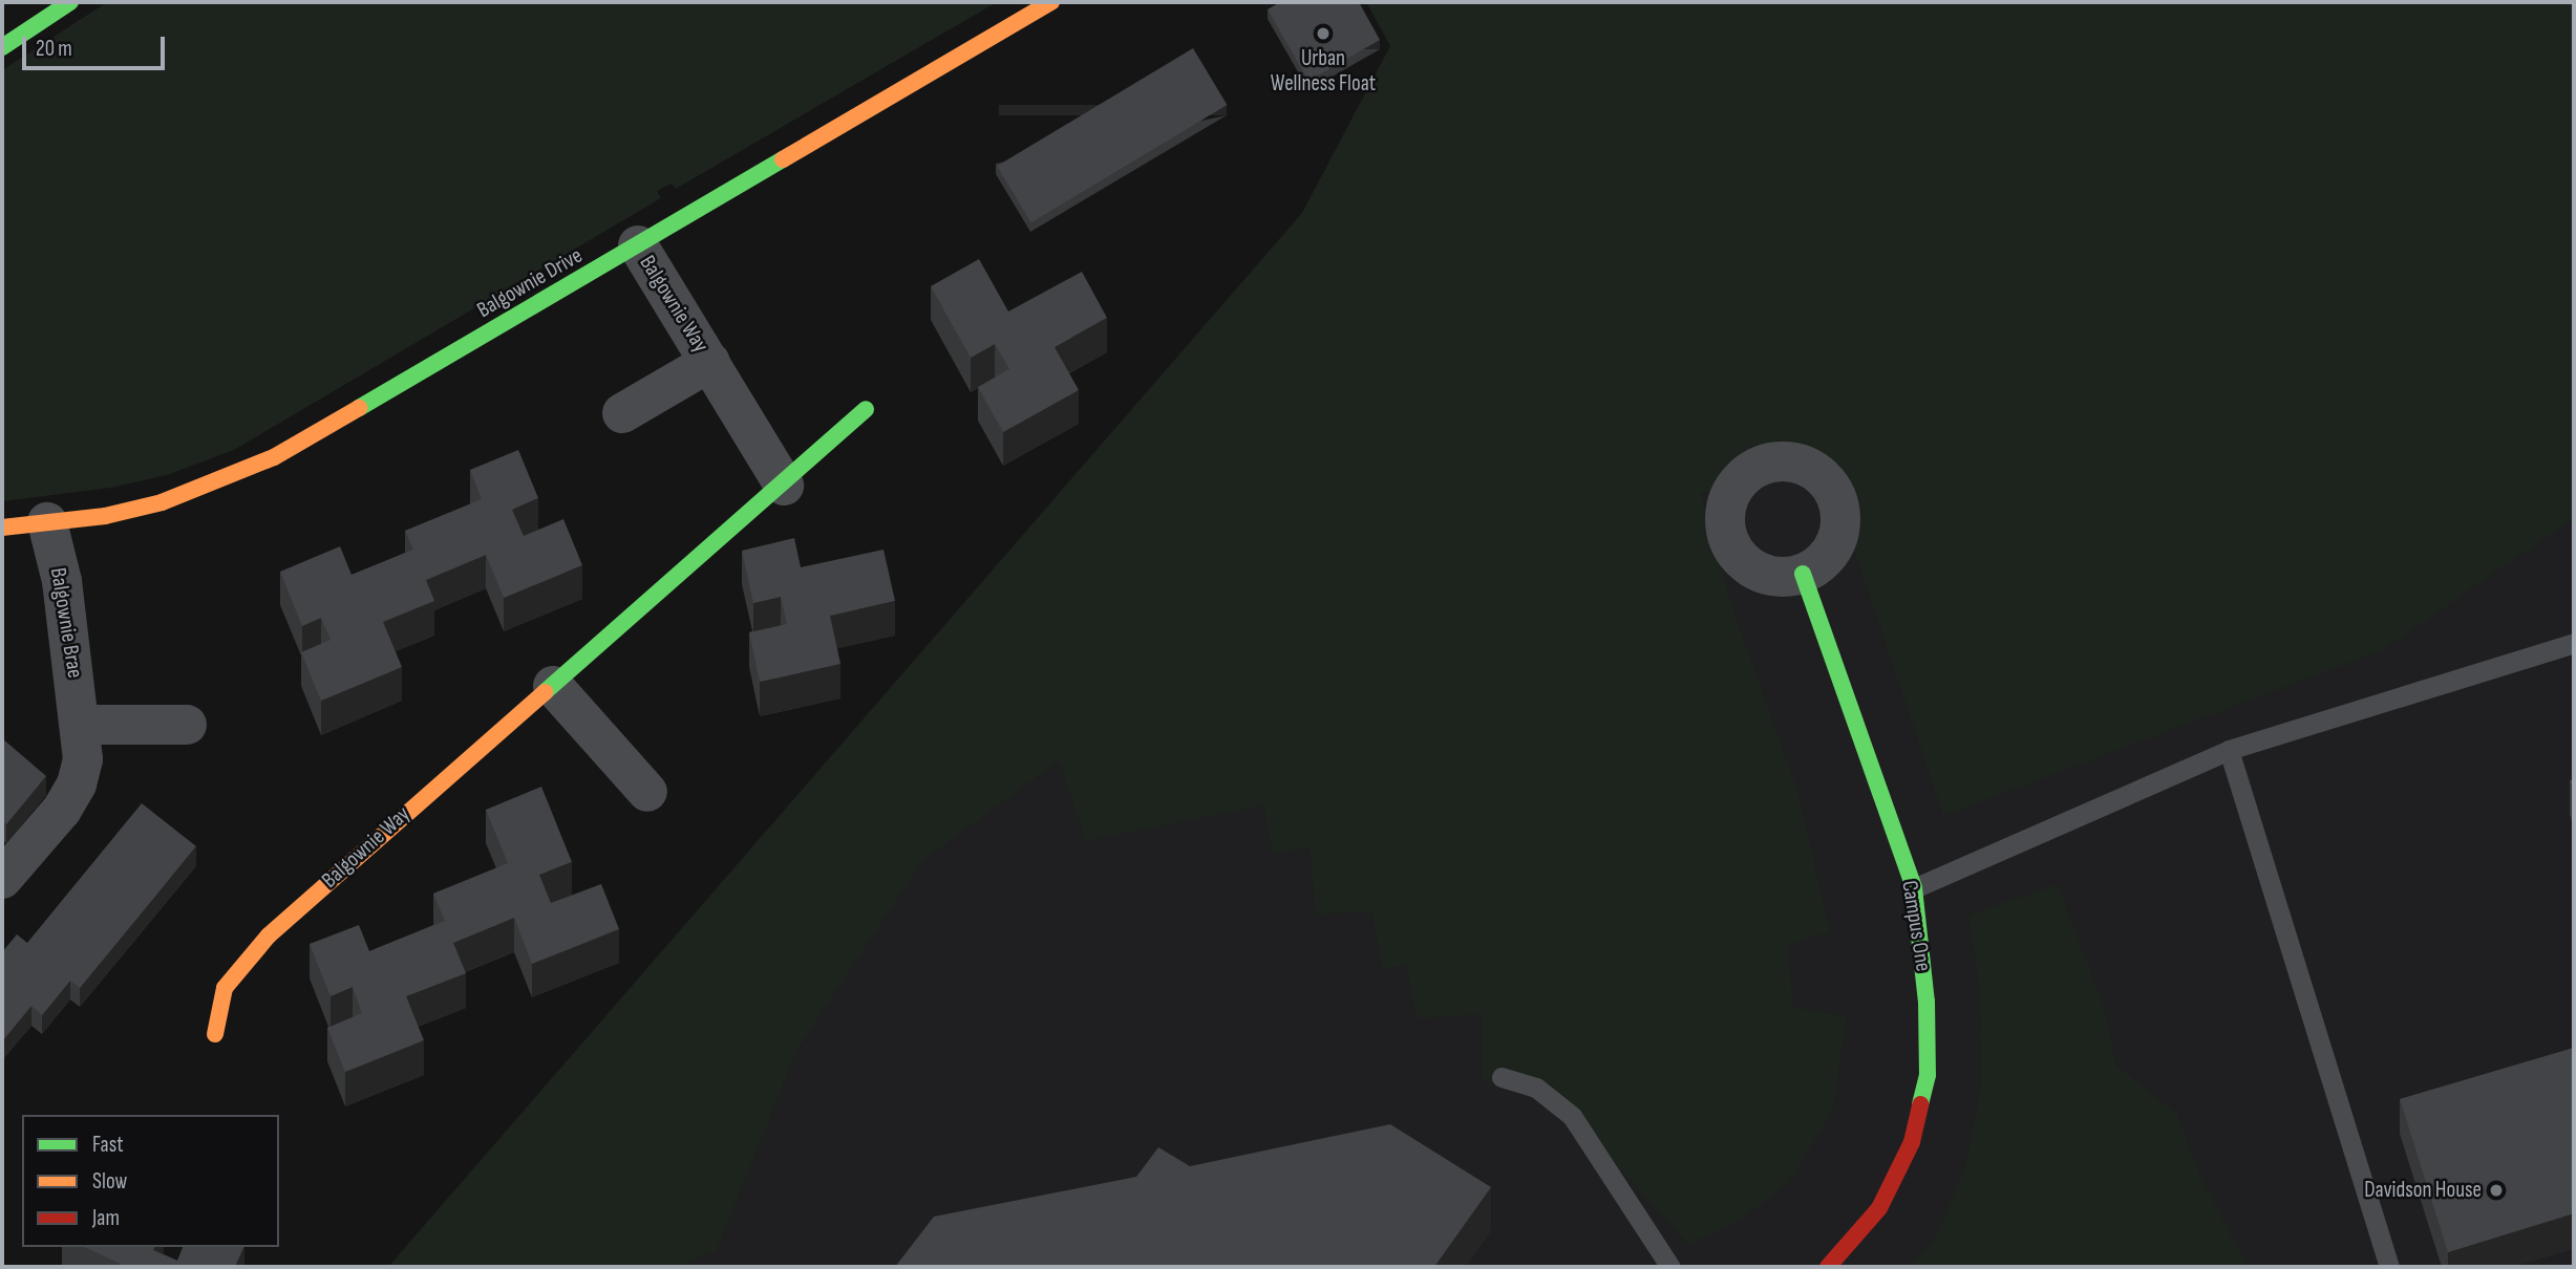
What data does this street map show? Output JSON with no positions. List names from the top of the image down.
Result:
{
  "streets": {
    "street": [
      "Balgownie Drive",
      "Balgownie Way",
      "Balgownie Brae",
      "Campus One"
    ]
  },
  "crossings": [
    ["Balgownie Drive", "Balgownie Way"],
    ["Balgownie Drive", "Balgownie Brae"]
  ],
  "places": ["Urban Wellness Float", "Davidson House"],
  "legend": ["Fast", "Slow", "Jam"],
  "scale_bar": "20 m"
}
